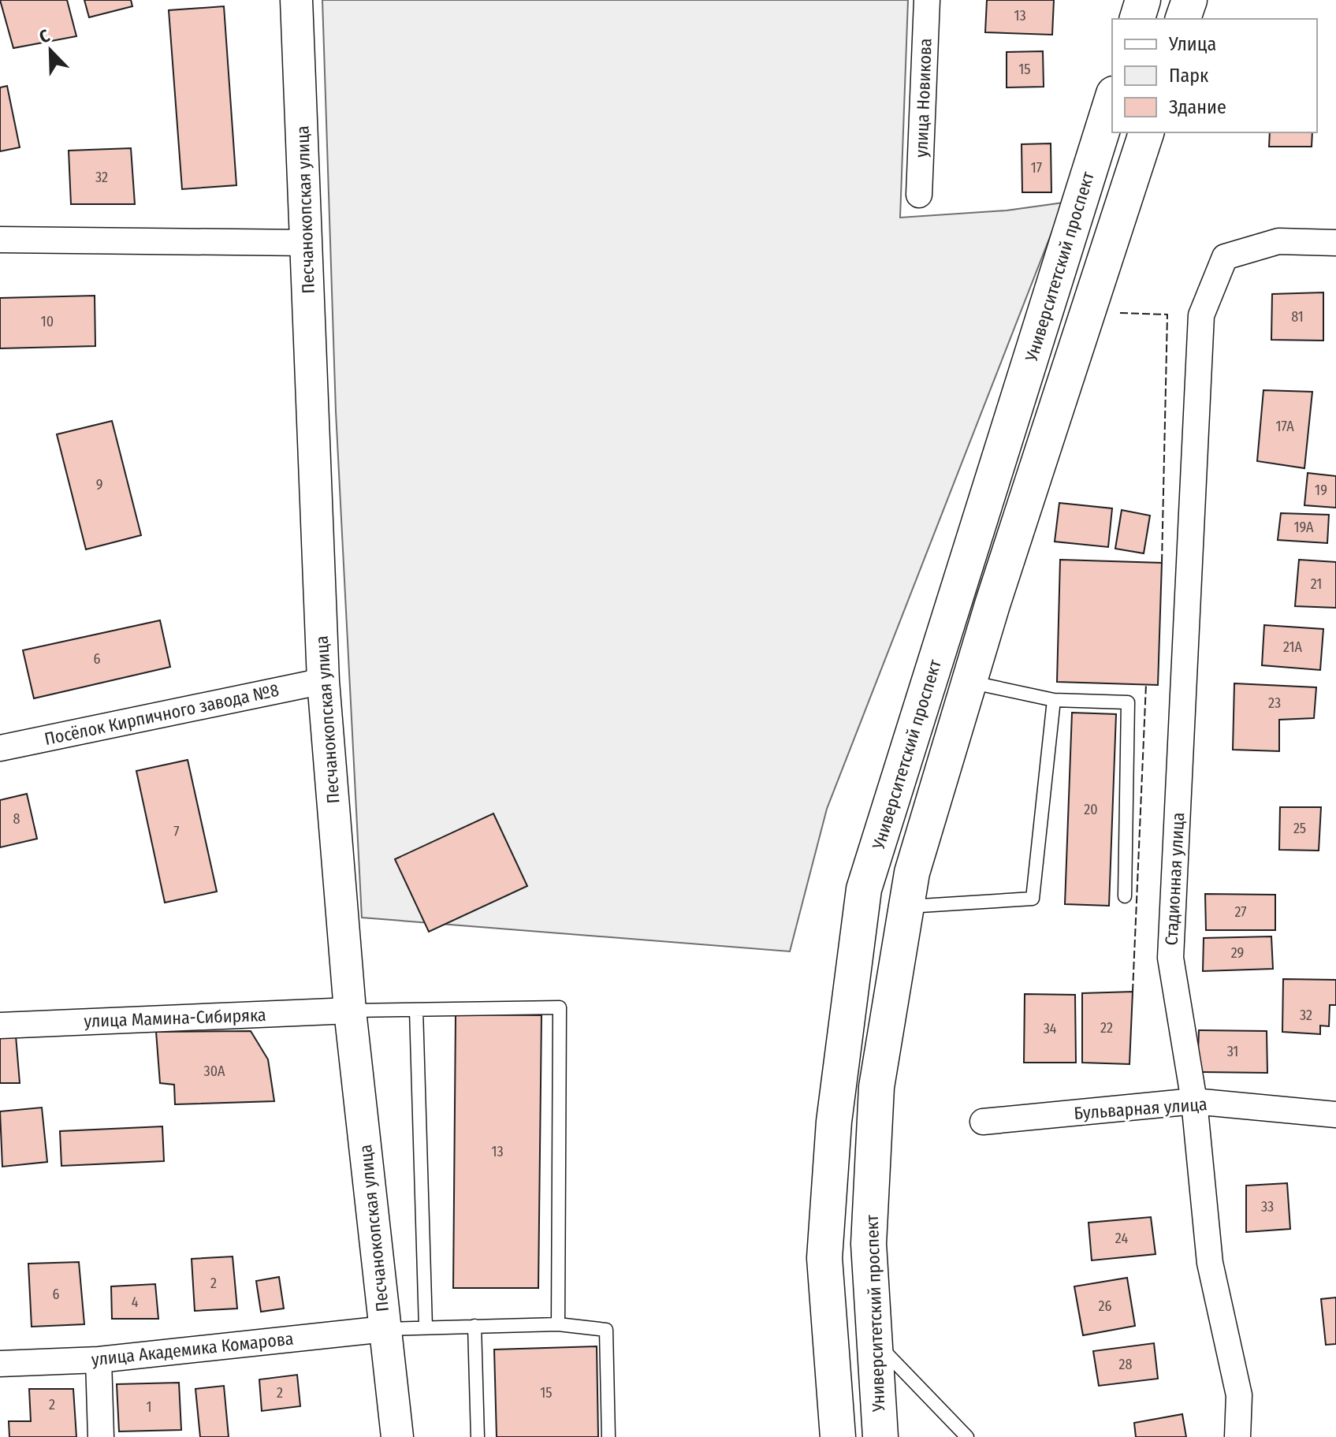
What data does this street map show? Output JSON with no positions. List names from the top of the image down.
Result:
{
  "streets": {
    "highway": ["Университетский проспект"],
    "street": [
      "улица Новикова",
      "Песчанокопская улица",
      "Посёлок Кирпичного завода №8",
      "Стадионная улица",
      "улица Мамина-Сибиряка",
      "Бульварная улица",
      "улица Академика Комарова"
    ]
  },
  "crossings": [
    ["Песчанокопская улица", "Посёлок Кирпичного завода №8"],
    ["Песчанокопская улица", "улица Мамина-Сибиряка"],
    ["Песчанокопская улица", "улица Академика Комарова"],
    ["Стадионная улица", "Бульварная улица"]
  ],
  "house_numbers": [
    "13",
    "15",
    "17",
    "32",
    "81",
    "10",
    "17А",
    "9",
    "19",
    "19А",
    "21",
    "21А",
    "6",
    "23",
    "20",
    "8",
    "25",
    "7",
    "27",
    "29",
    "32",
    "22",
    "34",
    "31",
    "30А",
    "13",
    "33",
    "24",
    "2",
    "6",
    "4",
    "26",
    "28",
    "2",
    "15",
    "2",
    "1"
  ],
  "legend": ["Улица", "Парк", "Здание"],
  "north": "top left"
}
